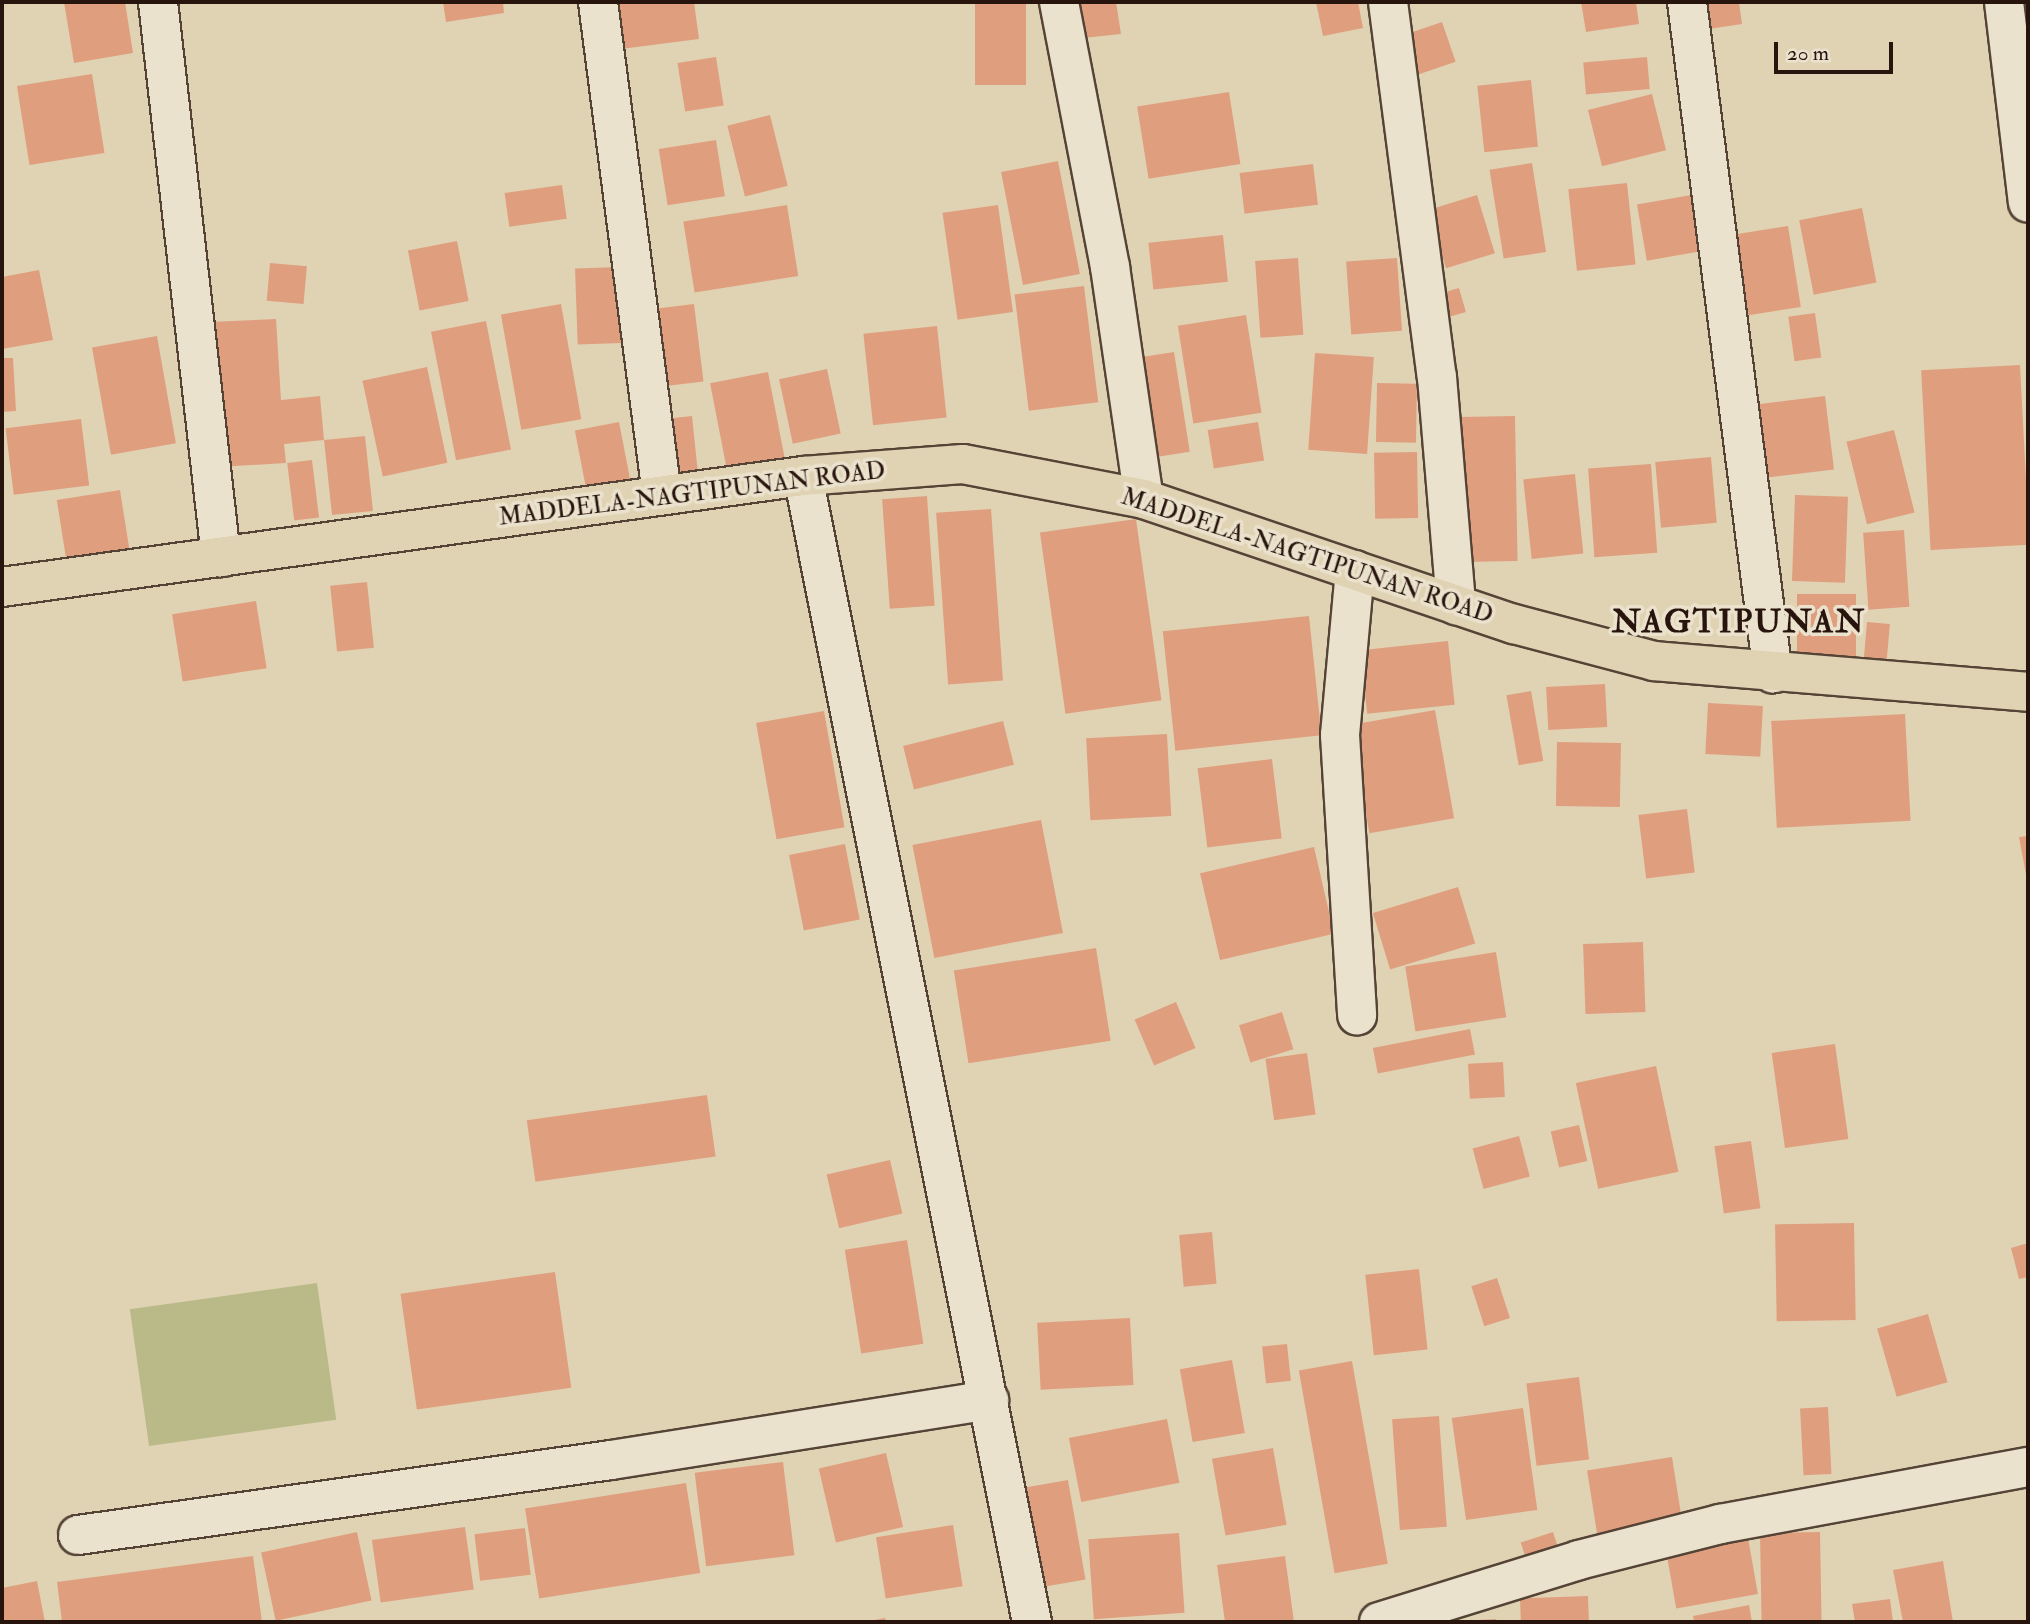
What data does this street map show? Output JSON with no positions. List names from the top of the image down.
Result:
{
  "streets": {
    "main road": ["MADDELA-NAGTIPUNAN ROAD"]
  },
  "districts": ["NAGTIPUNAN"],
  "scale_bar": "20 m"
}
